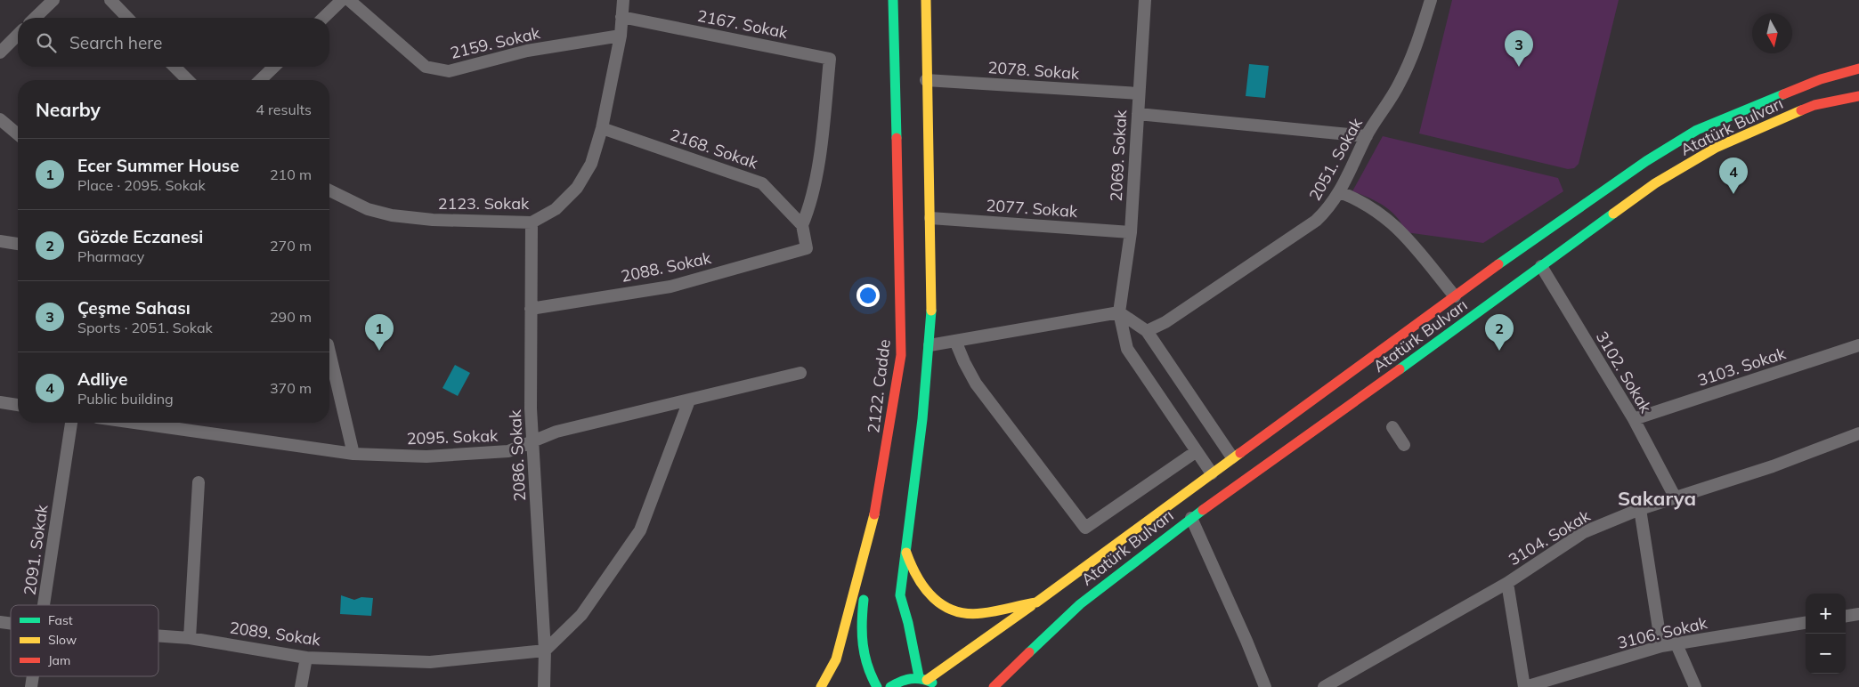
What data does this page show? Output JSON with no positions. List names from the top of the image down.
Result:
{
  "streets": {
    "main road": ["Atatürk Bulvarı", "2122. Cadde"],
    "street": [
      "2167. Sokak",
      "2159. Sokak",
      "2078. Sokak",
      "2168. Sokak",
      "2069. Sokak",
      "2051. Sokak",
      "2123. Sokak",
      "2077. Sokak",
      "2088. Sokak",
      "3103. Sokak",
      "3102. Sokak",
      "2095. Sokak",
      "2086. Sokak",
      "3104. Sokak",
      "2091. Sokak",
      "3106. Sokak",
      "2089. Sokak"
    ]
  },
  "crossings": [
    ["2167. Sokak", "2168. Sokak"],
    ["2167. Sokak", "2123. Sokak"],
    ["2167. Sokak", "2088. Sokak"],
    ["2159. Sokak", "2123. Sokak"],
    ["2078. Sokak", "2069. Sokak"],
    ["Atatürk Bulvarı", "3102. Sokak"],
    ["2168. Sokak", "2123. Sokak"],
    ["2168. Sokak", "2088. Sokak"],
    ["2069. Sokak", "2077. Sokak"],
    ["2123. Sokak", "2086. Sokak"],
    ["2088. Sokak", "2086. Sokak"],
    ["3103. Sokak", "3102. Sokak"],
    ["3102. Sokak", "3104. Sokak"],
    ["2095. Sokak", "2086. Sokak"],
    ["2086. Sokak", "2089. Sokak"]
  ],
  "districts": ["Sakarya"],
  "legend": ["Fast", "Slow", "Jam"],
  "north": "bottom",
  "page": {
    "search": "Search here",
    "pins": [
      "3",
      "4",
      "1",
      "2"
    ],
    "heading": ["Nearby", "4 results"],
    "list": [
      {
        "mark": "1",
        "name": "Ecer Summer House",
        "note": "Place · 2095. Sokak",
        "value": "210 m"
      },
      {
        "mark": "2",
        "name": "Gözde Eczanesi",
        "note": "Pharmacy",
        "value": "270 m"
      },
      {
        "mark": "3",
        "name": "Çeşme Sahası",
        "note": "Sports · 2051. Sokak",
        "value": "290 m"
      },
      {
        "mark": "4",
        "name": "Adliye",
        "note": "Public building",
        "value": "370 m"
      }
    ],
    "map_buttons": ["+", "−"]
  }
}
